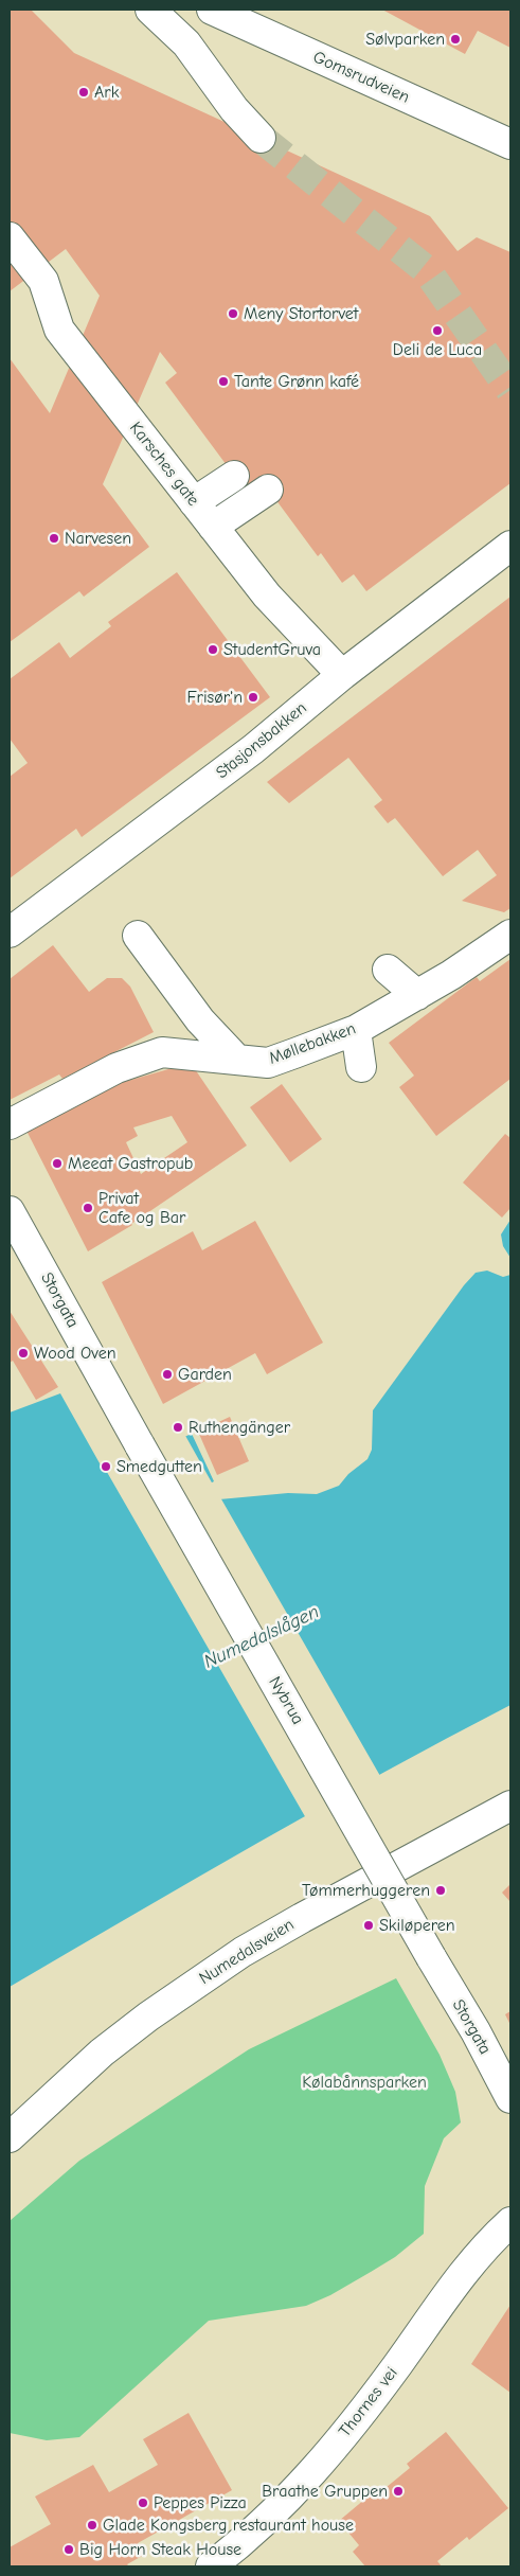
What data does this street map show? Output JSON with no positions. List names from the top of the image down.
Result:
{
  "streets": {
    "street": [
      "Gomsrudveien",
      "Karsches gate",
      "Stasjonsbakken",
      "Møllebakken",
      "Storgata",
      "Nybrua",
      "Numedalsveien",
      "Thornes vei"
    ]
  },
  "crossings": [
    ["Karsches gate", "Stasjonsbakken"],
    ["Storgata", "Nybrua"]
  ],
  "water": ["Numedalslågen"],
  "parks": ["Kølabånnsparken"],
  "places": [
    "Sølvparken",
    "Ark",
    "Meny Stortorvet",
    "Deli de Luca",
    "Tante Grønn kafé",
    "Narvesen",
    "StudentGruva",
    "Frisør'n",
    "Meeat Gastropub",
    "Privat Cafe og Bar",
    "Wood Oven",
    "Garden",
    "Ruthengänger",
    "Smedgutten",
    "Tømmerhuggeren",
    "Skiløperen",
    "Braathe Gruppen",
    "Peppes Pizza",
    "Glade Kongsberg restaurant house",
    "Big Horn Steak House"
  ]
}
